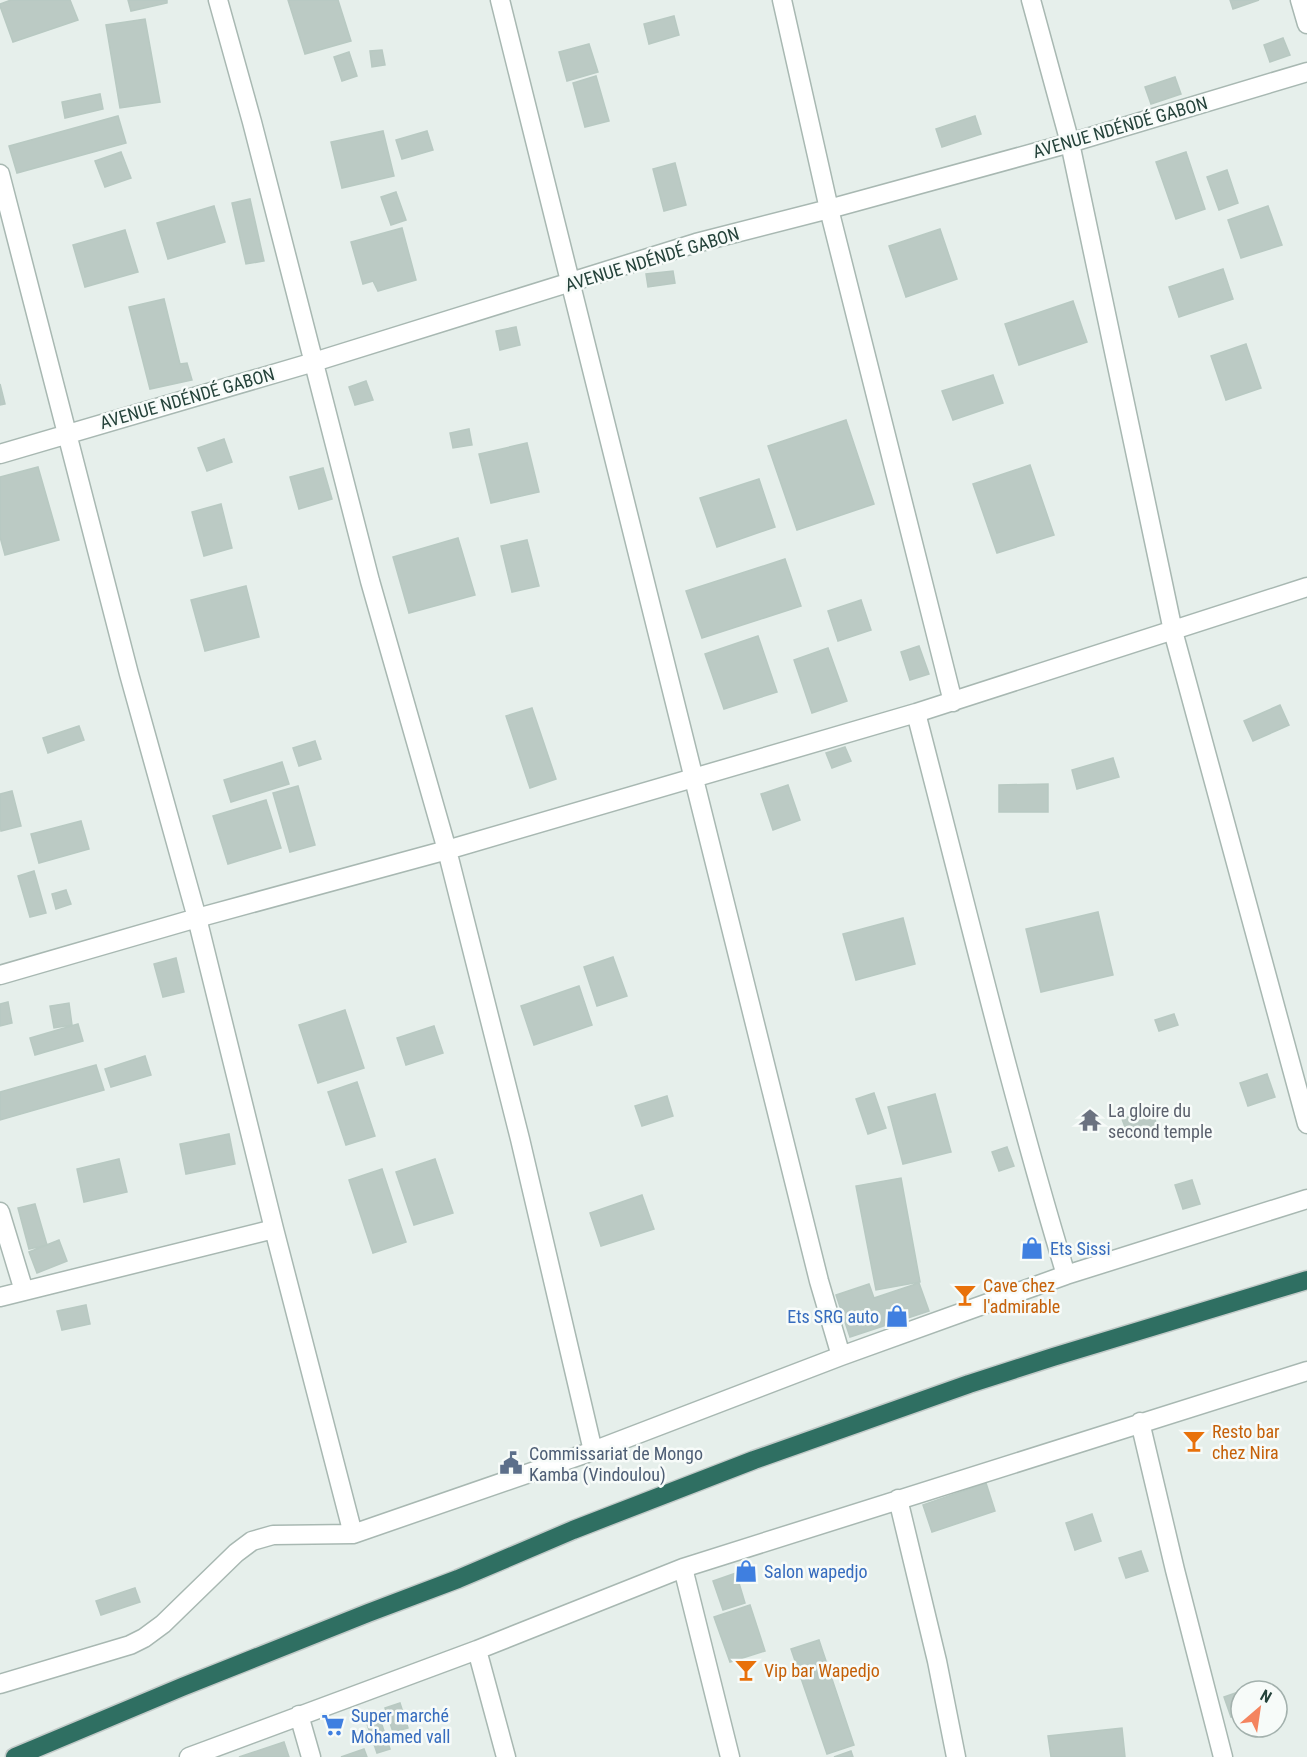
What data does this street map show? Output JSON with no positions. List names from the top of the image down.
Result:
{
  "streets": {
    "street": ["AVENUE NDÉNDÉ GABON"]
  },
  "places": {
    "temple": ["La gloire du second temple"],
    "shop": ["Ets Sissi", "Ets SRG auto", "Salon wapedjo"],
    "bar": ["Cave chez l'admirable", "Resto bar chez Nira", "Vip bar Wapedjo"],
    "public building": ["Commissariat de Mongo Kamba (Vindoulou)"],
    "supermarket": ["Super marché Mohamed vall"]
  },
  "north": "top right"
}
